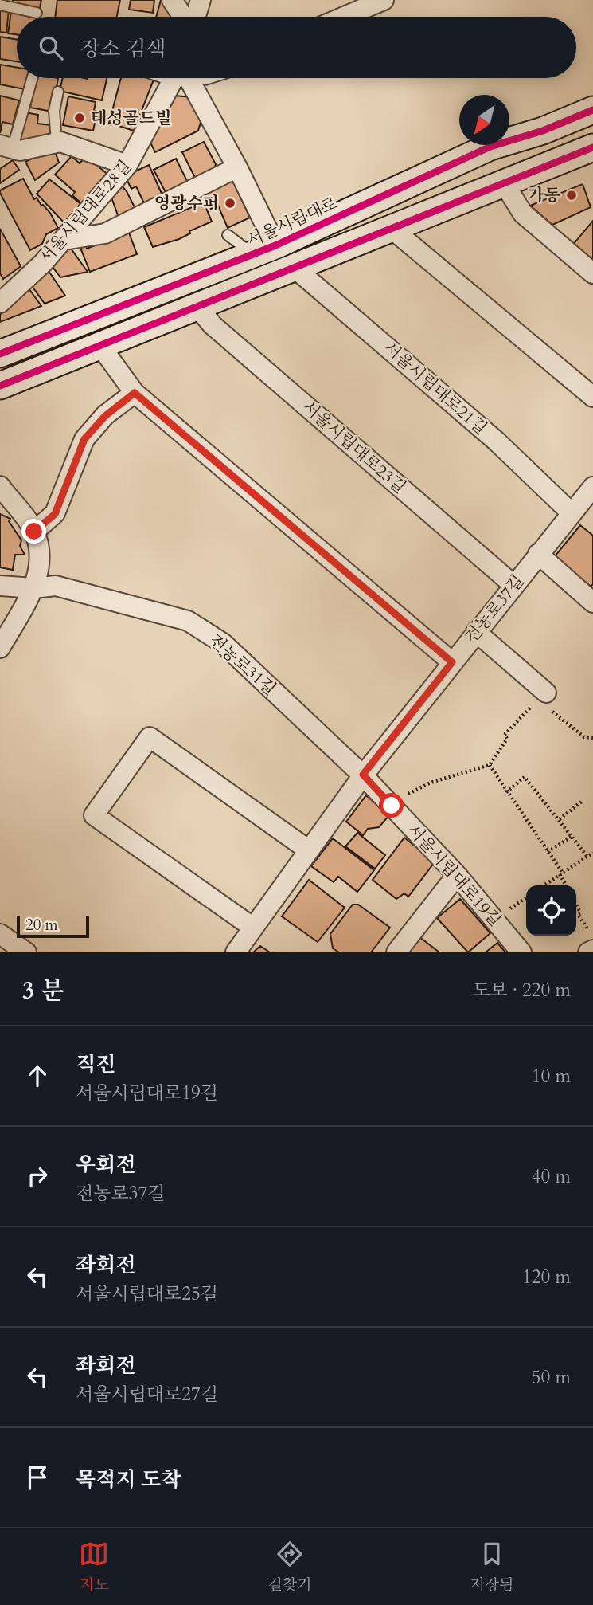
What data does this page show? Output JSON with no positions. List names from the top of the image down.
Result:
{
  "streets": {
    "main road": ["서울시립대로"],
    "street": [
      "서울시립대로28길",
      "서울시립대로21길",
      "서울시립대로23길",
      "전농로37길",
      "전농로31길",
      "서울시립대로19길"
    ]
  },
  "crossings": [
    ["서울시립대로21길", "전농로37길"],
    ["서울시립대로23길", "전농로37길"],
    ["전농로37길", "전농로31길"],
    ["전농로37길", "서울시립대로19길"],
    ["전농로31길", "서울시립대로19길"]
  ],
  "places": ["태성골드빌", "가동", "영광수퍼"],
  "scale_bar": "20 m",
  "north": "bottom left",
  "page": {
    "search": "장소 검색",
    "scale": "20 m",
    "heading": ["3 분", "도보 · 220 m"],
    "list": [
      ["직진", "서울시립대로19길", "10 m"],
      ["우회전", "전농로37길", "40 m"],
      ["좌회전", "서울시립대로25길", "120 m"],
      ["좌회전", "서울시립대로27길", "50 m"],
      "목적지 도착"
    ],
    "nav": ["지도", "길찾기", "저장됨"]
  }
}
